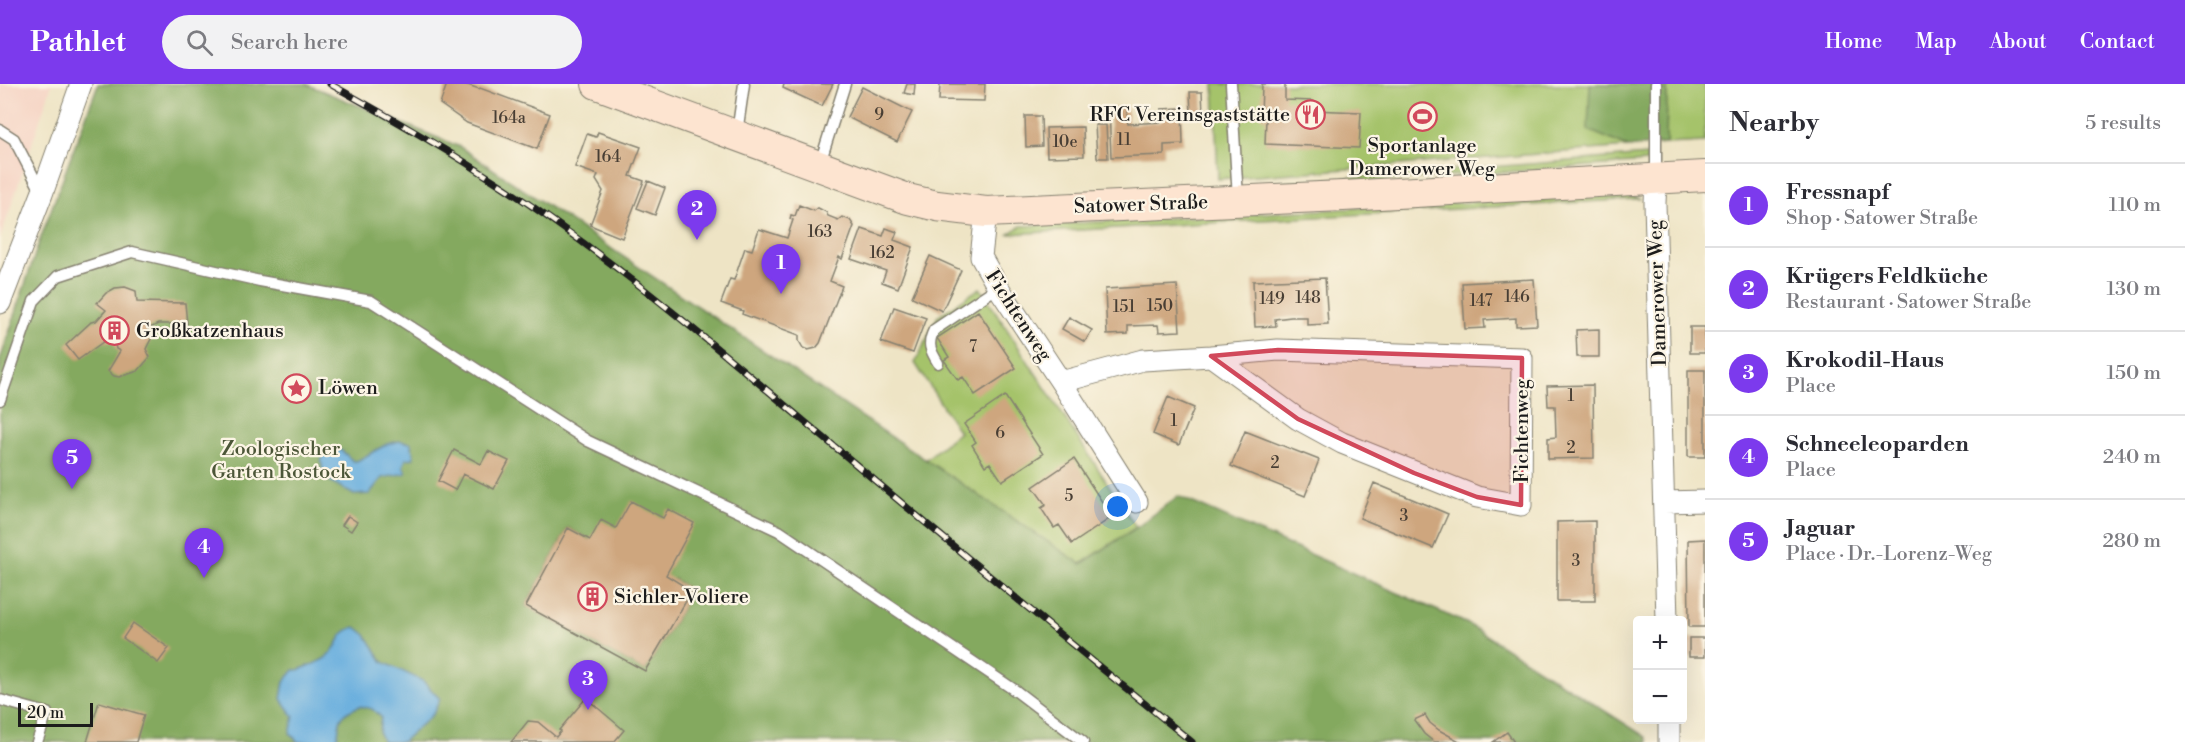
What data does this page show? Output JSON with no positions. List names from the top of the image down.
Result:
{
  "streets": {
    "main road": ["Satower Straße"],
    "street": ["Damerower Weg", "Fichtenweg"]
  },
  "crossings": [
    ["Satower Straße", "Damerower Weg"],
    ["Satower Straße", "Fichtenweg"]
  ],
  "parks": ["Zoologischer Garten Rostock"],
  "places": {
    "restaurant": ["RFC Vereinsgaststätte"],
    "sports": ["Sportanlage Damerower Weg"],
    "building": ["Großkatzenhaus", "Sichler-Voliere"],
    "place": ["Löwen"]
  },
  "house_numbers": [
    "9",
    "164a",
    "11",
    "10e",
    "164",
    "163",
    "162",
    "146",
    "148",
    "149",
    "147",
    "150",
    "151",
    "7",
    "1",
    "1",
    "6",
    "2",
    "2",
    "5",
    "3",
    "3"
  ],
  "scale_bar": "20 m",
  "page": {
    "header": "Pathlet",
    "search": "Search here",
    "nav": [
      "Home",
      "Map",
      "About",
      "Contact"
    ],
    "heading": ["Nearby", "5 results"],
    "list": [
      {
        "mark": "1",
        "name": "Fressnapf",
        "note": "Shop · Satower Straße",
        "value": "110 m"
      },
      {
        "mark": "2",
        "name": "Krügers Feldküche",
        "note": "Restaurant · Satower Straße",
        "value": "130 m"
      },
      {
        "mark": "3",
        "name": "Krokodil-Haus",
        "note": "Place",
        "value": "150 m"
      },
      {
        "mark": "4",
        "name": "Schneeleoparden",
        "note": "Place",
        "value": "240 m"
      },
      {
        "mark": "5",
        "name": "Jaguar",
        "note": "Place · Dr.-Lorenz-Weg",
        "value": "280 m"
      }
    ],
    "pins": [
      "2",
      "1",
      "5",
      "4",
      "3"
    ],
    "map_buttons": ["+", "−"],
    "scale": "20 m"
  }
}
